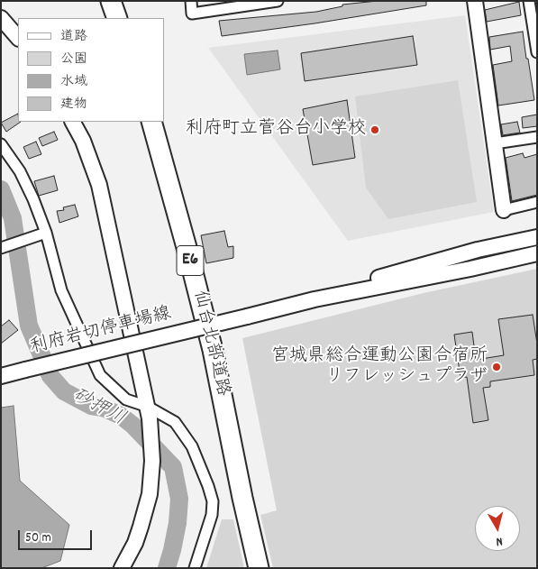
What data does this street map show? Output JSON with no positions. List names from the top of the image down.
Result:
{
  "streets": {
    "highway": ["E6", "仙台北部道路"],
    "main road": ["利府岩切停車場線"]
  },
  "water": ["砂押川"],
  "places": ["利府町立菅谷台小学校", "宮城県総合運動公園合宿所 リフレッシュプラザ"],
  "legend": [
    "道路",
    "公園",
    "水域",
    "建物"
  ],
  "scale_bar": "50 m",
  "north": "bottom"
}
